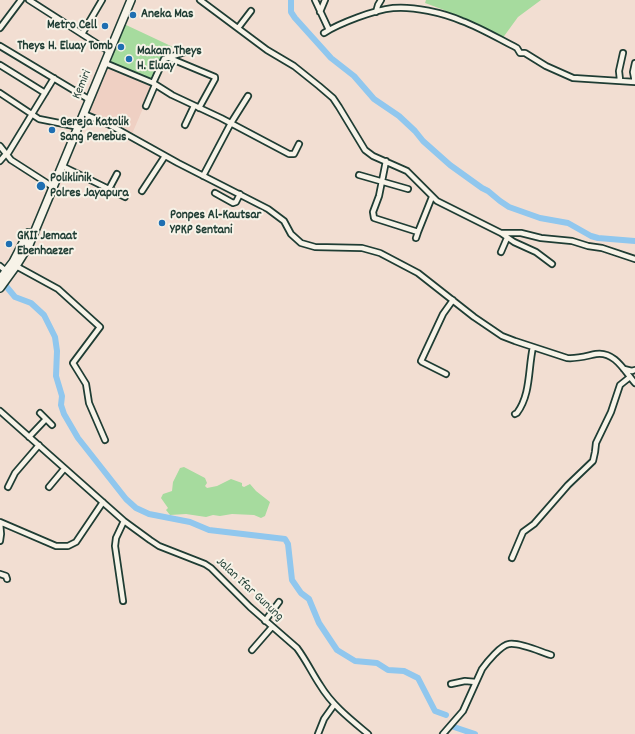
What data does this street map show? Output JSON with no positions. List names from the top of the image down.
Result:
{
  "streets": {
    "highway": ["Kemiri"],
    "street": ["Jalan Ifar Gunung"]
  },
  "places": [
    "Aneka Mas",
    "Metro Cell",
    "Theys H. Eluay Tomb",
    "Makam Theys H. Eluay",
    "Gereja Katolik Sang Penebus",
    "Poliklinik Polres Jayapura",
    "Ponpes Al-Kautsar YPKP Sentani",
    "GKII Jemaat Ebenhaezer"
  ]
}
